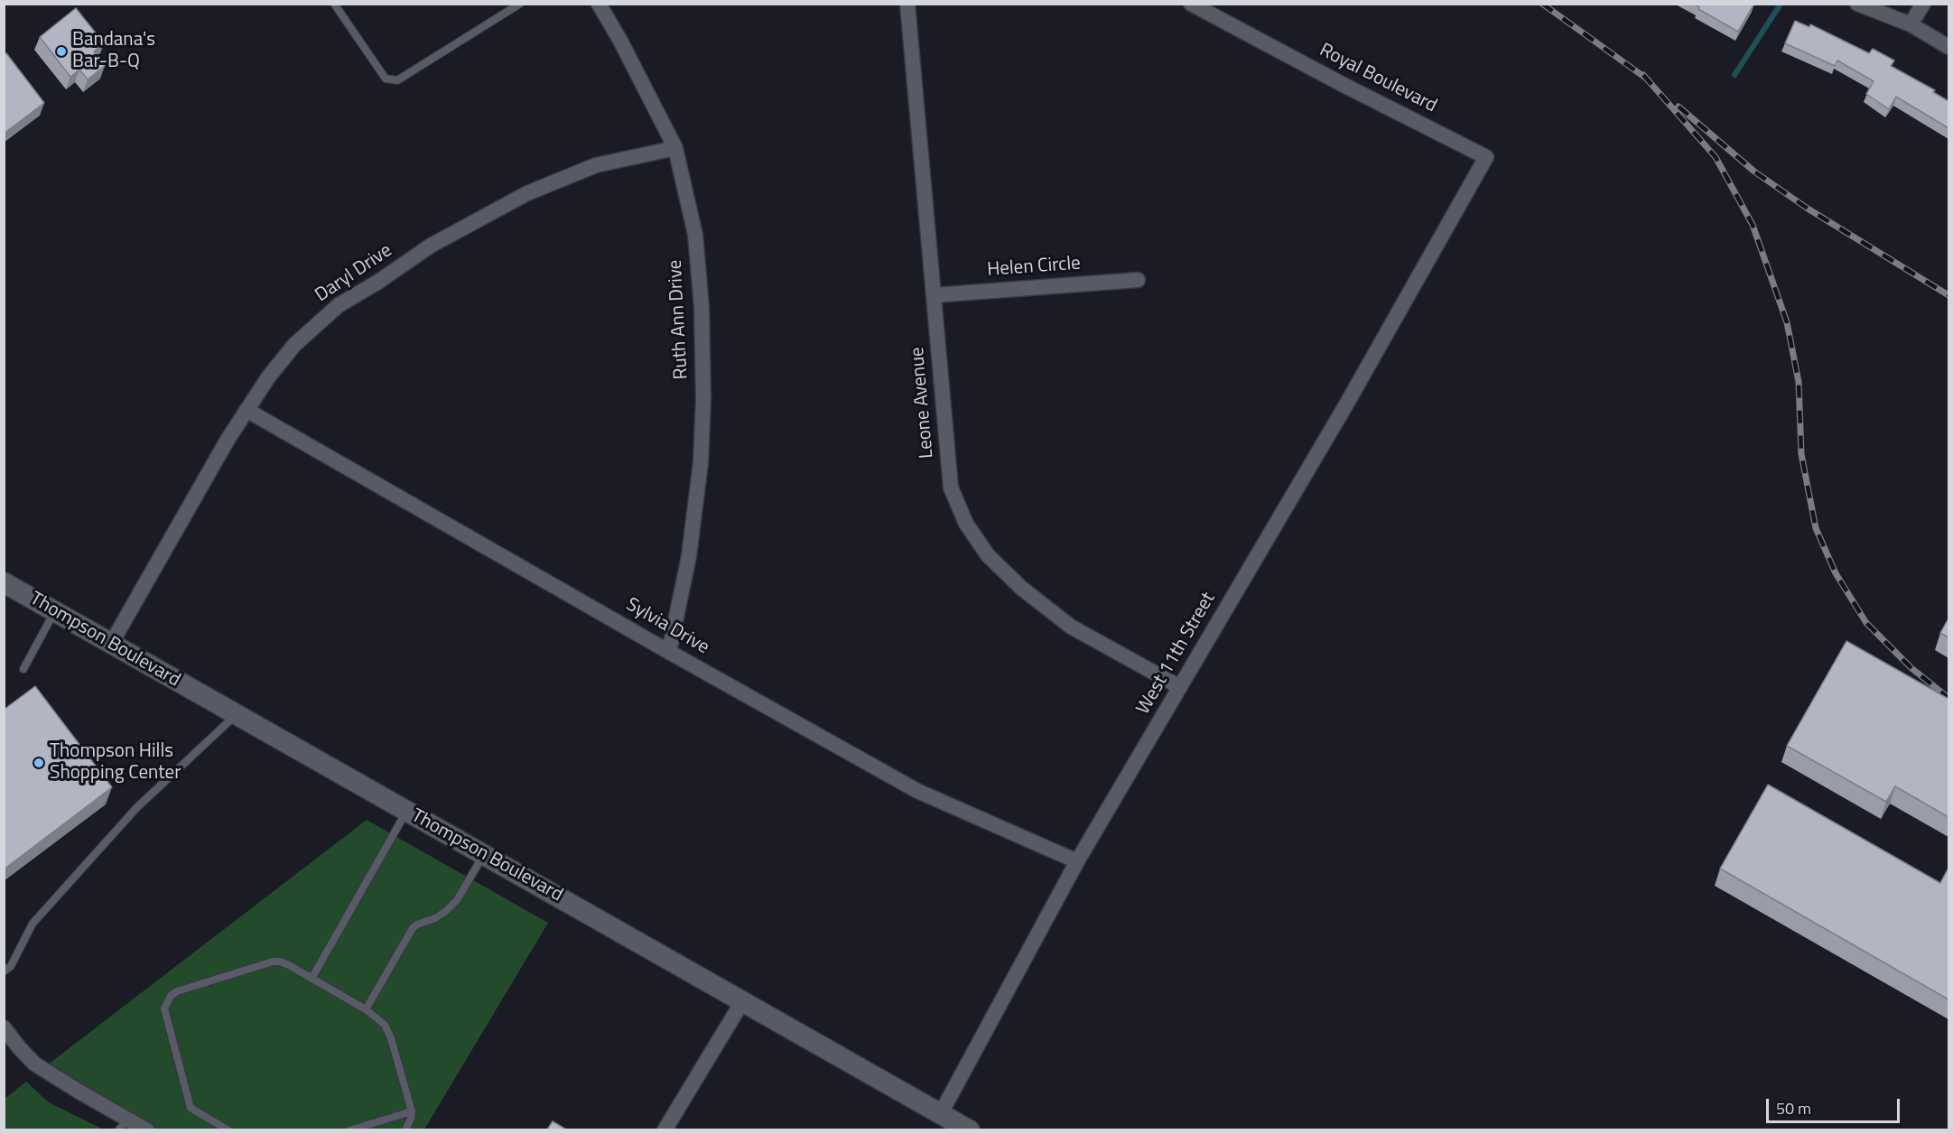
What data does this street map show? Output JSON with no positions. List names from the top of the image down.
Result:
{
  "streets": {
    "main road": ["Thompson Boulevard"],
    "street": [
      "Royal Boulevard",
      "Helen Circle",
      "Daryl Drive",
      "Ruth Ann Drive",
      "Leone Avenue",
      "Sylvia Drive",
      "West 11th Street"
    ]
  },
  "crossings": [
    ["Royal Boulevard", "West 11th Street"],
    ["Helen Circle", "Leone Avenue"],
    ["Daryl Drive", "Ruth Ann Drive"],
    ["Daryl Drive", "Sylvia Drive"],
    ["Daryl Drive", "Thompson Boulevard"],
    ["Ruth Ann Drive", "Sylvia Drive"],
    ["Leone Avenue", "West 11th Street"],
    ["Sylvia Drive", "West 11th Street"],
    ["Thompson Boulevard", "West 11th Street"]
  ],
  "places": ["Bandana's Bar-B-Q", "Thompson Hills Shopping Center"],
  "scale_bar": "50 m"
}
